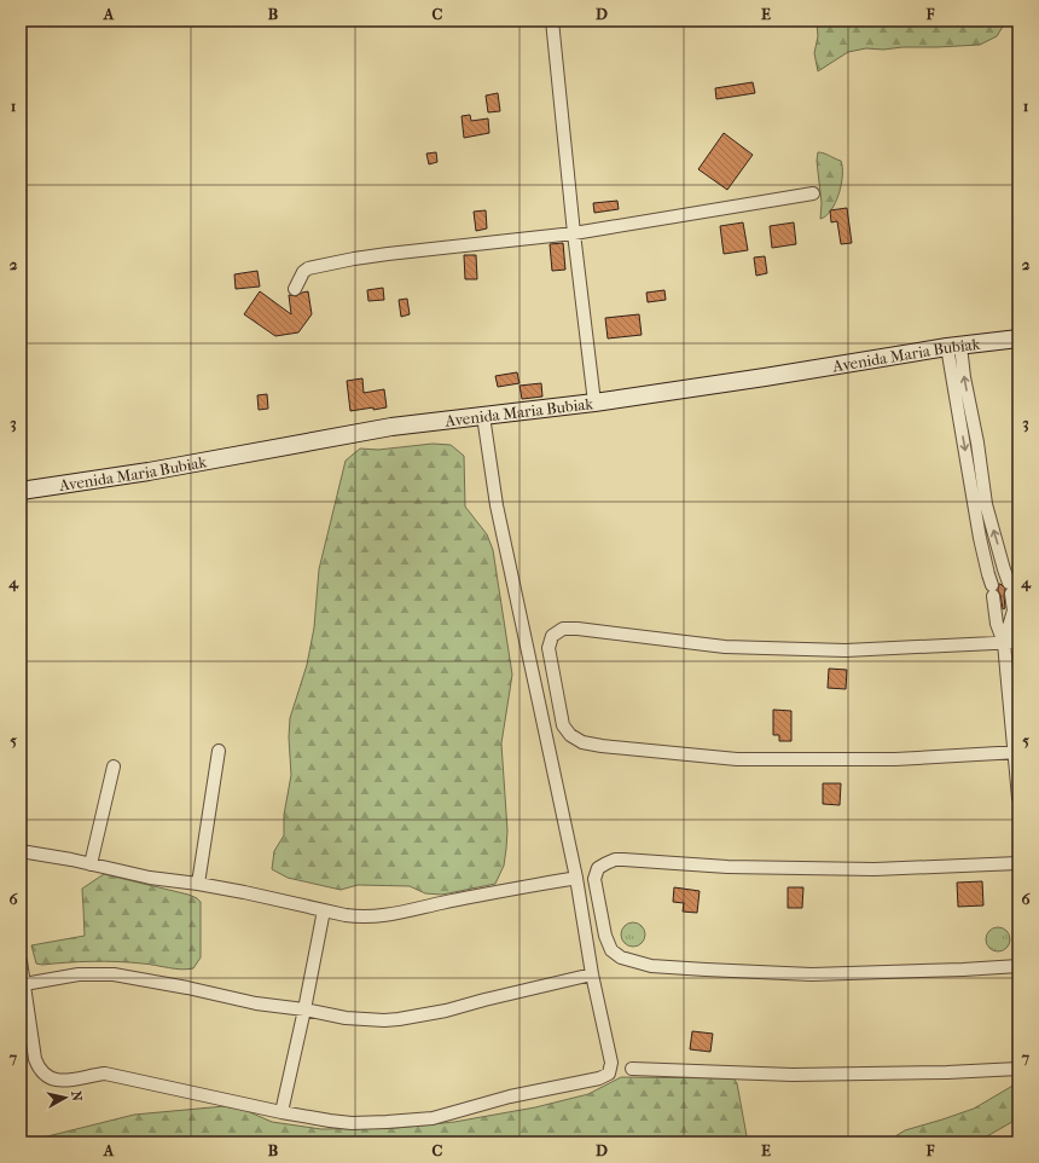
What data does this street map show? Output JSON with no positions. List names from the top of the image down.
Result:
{
  "streets": {
    "street": ["Avenida Maria Bubiak"]
  },
  "north": "right",
  "grid": {
    "columns": [
      "A",
      "B",
      "C",
      "D",
      "E",
      "F"
    ],
    "rows": [
      "1",
      "2",
      "3",
      "4",
      "5",
      "6",
      "7"
    ]
  }
}
